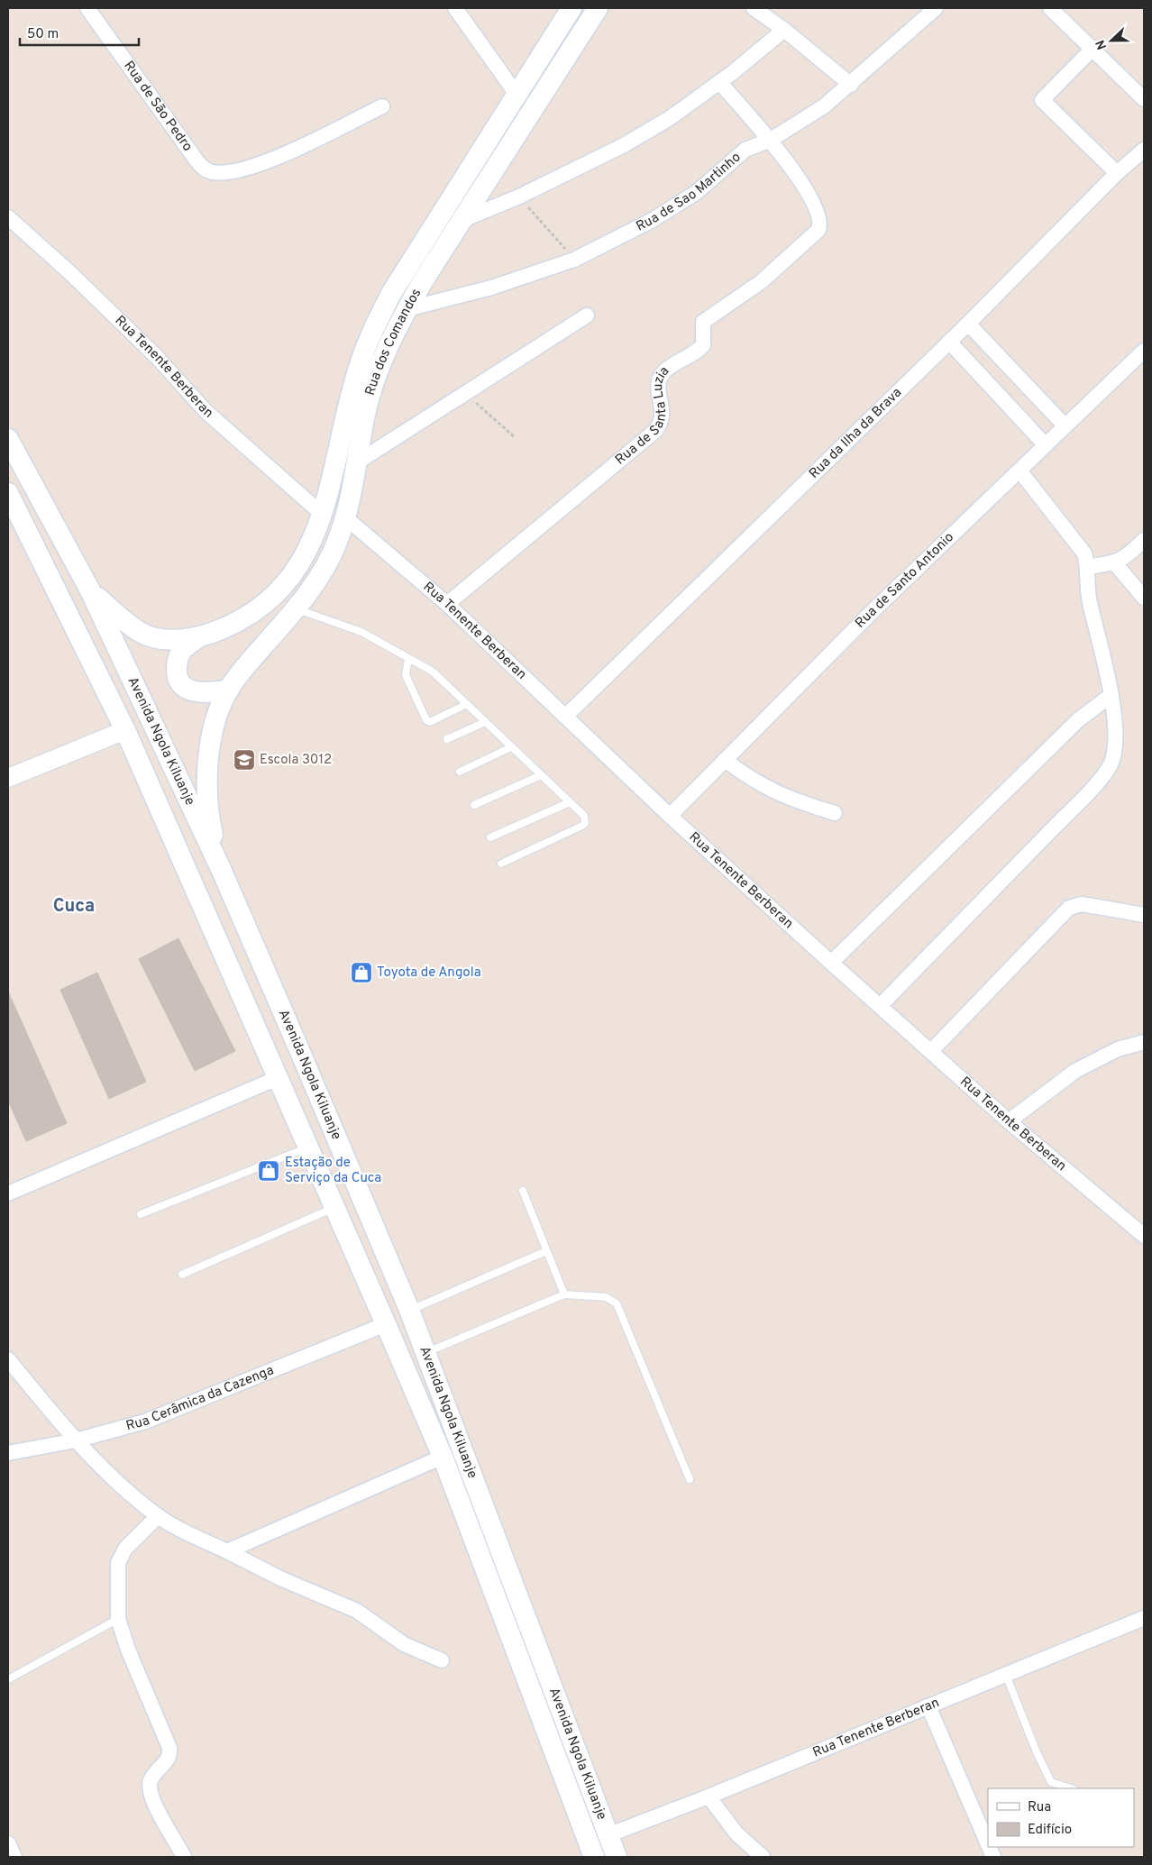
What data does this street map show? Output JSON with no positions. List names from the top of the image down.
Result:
{
  "streets": {
    "main road": ["Rua dos Comandos", "Avenida Ngola Kiluanje"],
    "street": [
      "Rua de São Pedro",
      "Rua de Sao Martinho",
      "Rua Tenente Berberan",
      "Rua de Santa Luzia",
      "Rua da Ilha da Brava",
      "Rua de Santo Antonio",
      "Rua Cerâmica da Cazenga"
    ]
  },
  "crossings": [
    ["Rua de Sao Martinho", "Rua dos Comandos"],
    ["Rua de Sao Martinho", "Rua de Santa Luzia"],
    ["Rua dos Comandos", "Rua Tenente Berberan"],
    ["Rua dos Comandos", "Avenida Ngola Kiluanje"],
    ["Rua Tenente Berberan", "Rua de Santa Luzia"],
    ["Rua Tenente Berberan", "Rua da Ilha da Brava"],
    ["Rua Tenente Berberan", "Rua de Santo Antonio"],
    ["Rua Tenente Berberan", "Avenida Ngola Kiluanje"],
    ["Avenida Ngola Kiluanje", "Rua Cerâmica da Cazenga"]
  ],
  "districts": ["Cuca"],
  "places": {
    "school or university": ["Escola 3012"],
    "shop": ["Toyota de Angola", "Estação de Serviço da Cuca"]
  },
  "legend": ["Rua", "Edifício"],
  "scale_bar": "50 m",
  "north": "left"
}
